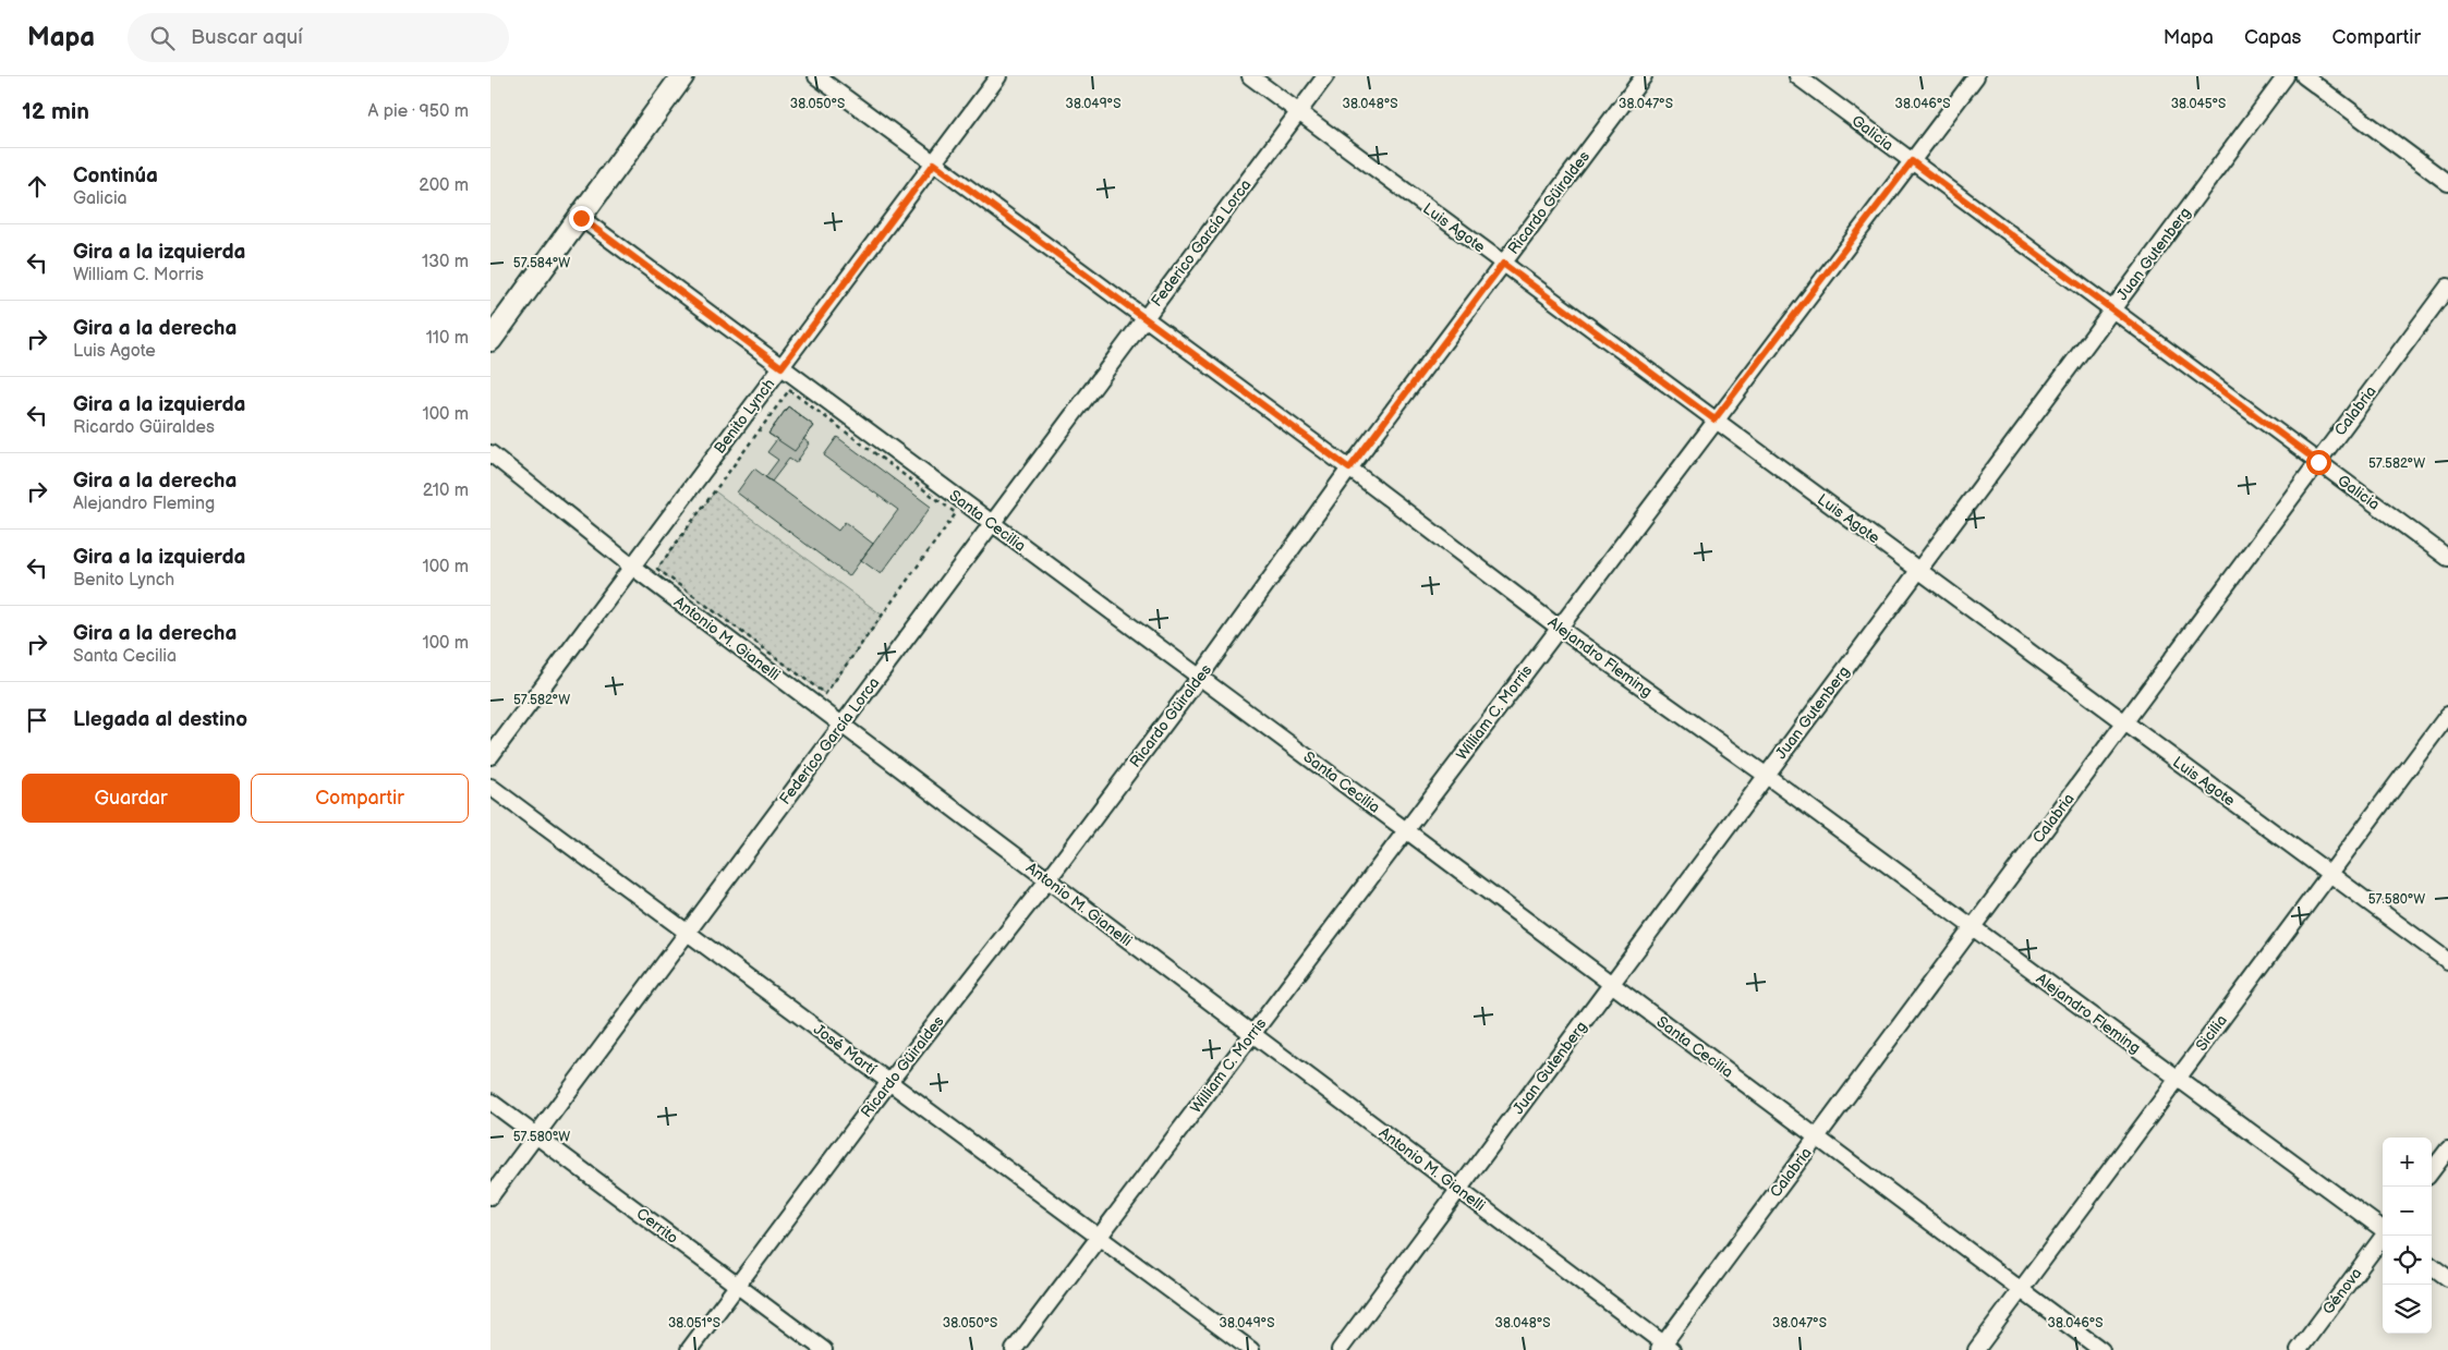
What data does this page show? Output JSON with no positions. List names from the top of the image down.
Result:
{
  "streets": {
    "street": [
      "Galicia",
      "Ricardo Güiraldes",
      "Luis Agote",
      "Federico García Lorca",
      "Juan Gutenberg",
      "Calabria",
      "Benito Lynch",
      "Santa Cecilia",
      "Antonio M. Gianelli",
      "Alejandro Fleming",
      "William C. Morris",
      "Sicilia",
      "José Martí",
      "Cerrito",
      "Génova"
    ]
  },
  "crossings": [
    ["Galicia", "Juan Gutenberg"],
    ["Galicia", "Calabria"],
    ["Galicia", "William C. Morris"],
    ["Ricardo Güiraldes", "Luis Agote"],
    ["Ricardo Güiraldes", "Santa Cecilia"],
    ["Ricardo Güiraldes", "Antonio M. Gianelli"],
    ["Ricardo Güiraldes", "Alejandro Fleming"],
    ["Ricardo Güiraldes", "José Martí"],
    ["Ricardo Güiraldes", "Cerrito"],
    ["Luis Agote", "Federico García Lorca"],
    ["Luis Agote", "Juan Gutenberg"],
    ["Luis Agote", "Calabria"],
    ["Luis Agote", "William C. Morris"],
    ["Luis Agote", "Sicilia"],
    ["Federico García Lorca", "Santa Cecilia"],
    ["Federico García Lorca", "Antonio M. Gianelli"],
    ["Federico García Lorca", "Alejandro Fleming"],
    ["Federico García Lorca", "José Martí"],
    ["Federico García Lorca", "Cerrito"],
    ["Juan Gutenberg", "Santa Cecilia"],
    ["Juan Gutenberg", "Antonio M. Gianelli"],
    ["Juan Gutenberg", "Alejandro Fleming"],
    ["Calabria", "Santa Cecilia"],
    ["Calabria", "Antonio M. Gianelli"],
    ["Calabria", "Alejandro Fleming"],
    ["Benito Lynch", "Santa Cecilia"],
    ["Benito Lynch", "Antonio M. Gianelli"],
    ["Benito Lynch", "Alejandro Fleming"],
    ["Santa Cecilia", "William C. Morris"],
    ["Santa Cecilia", "Sicilia"],
    ["Antonio M. Gianelli", "William C. Morris"],
    ["Alejandro Fleming", "William C. Morris"],
    ["Alejandro Fleming", "Sicilia"],
    ["William C. Morris", "José Martí"]
  ],
  "page": {
    "header": "Mapa",
    "search": "Buscar aquí",
    "nav": ["Mapa", "Capas", "Compartir"],
    "heading": ["12 min", "A pie · 950 m"],
    "list": [
      ["Continúa", "Galicia", "200 m"],
      ["Gira a la izquierda", "William C. Morris", "130 m"],
      ["Gira a la derecha", "Luis Agote", "110 m"],
      ["Gira a la izquierda", "Ricardo Güiraldes", "100 m"],
      ["Gira a la derecha", "Alejandro Fleming", "210 m"],
      ["Gira a la izquierda", "Benito Lynch", "100 m"],
      ["Gira a la derecha", "Santa Cecilia", "100 m"],
      "Llegada al destino"
    ],
    "buttons": ["Guardar", "Compartir"],
    "map_buttons": ["+", "−"]
  },
  "coordinates": [
    "38.050°S",
    "38.049°S",
    "38.048°S",
    "38.047°S",
    "38.046°S",
    "38.045°S",
    "57.584°W",
    "57.582°W",
    "57.580°W",
    "38.051°S"
  ]
}
